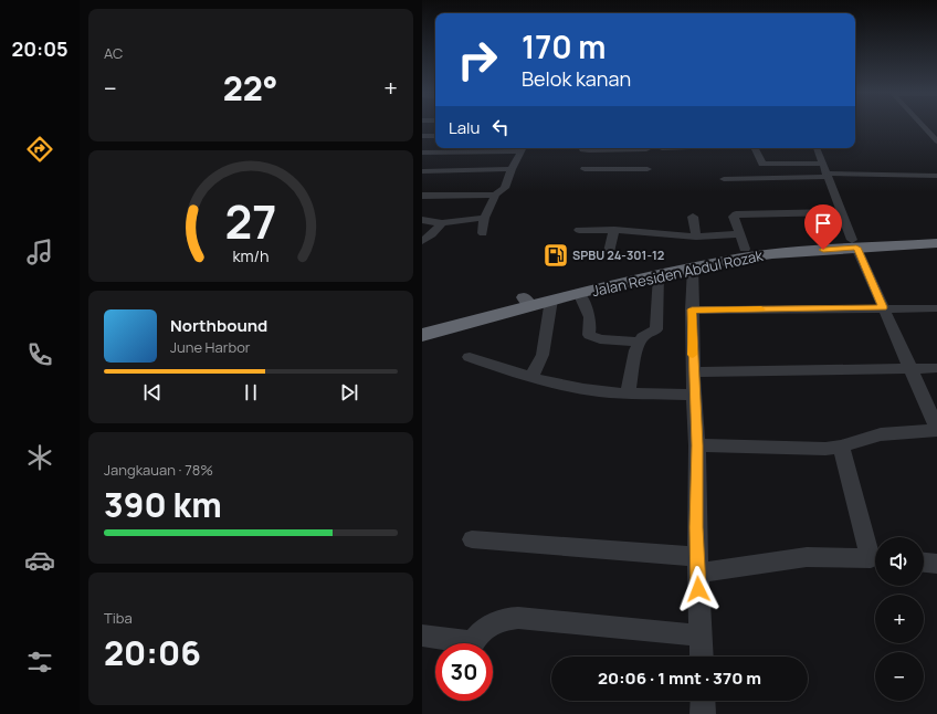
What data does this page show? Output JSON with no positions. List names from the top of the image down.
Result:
{
  "streets": {
    "highway": ["Jalan Residen Abdul Rozak"]
  },
  "places": {
    "fuel station": ["SPBU 24-301-12"]
  },
  "page": {
    "tabs": "20:05",
    "tile": [
      "AC",
      ["Jangkauan · 78%", "390 km"],
      ["Tiba", "20:06"]
    ],
    "turn": ["170 m", "Belok kanan"],
    "heat": ["−", "22°", "+"],
    "then": "Lalu",
    "song": ["Northbound", "June Harbor"],
    "map_buttons": ["+", "−"],
    "limit": "30",
    "trip": "20:06 · 1 mnt · 370 m",
    "gauge": ["27", "km/h"]
  }
}
